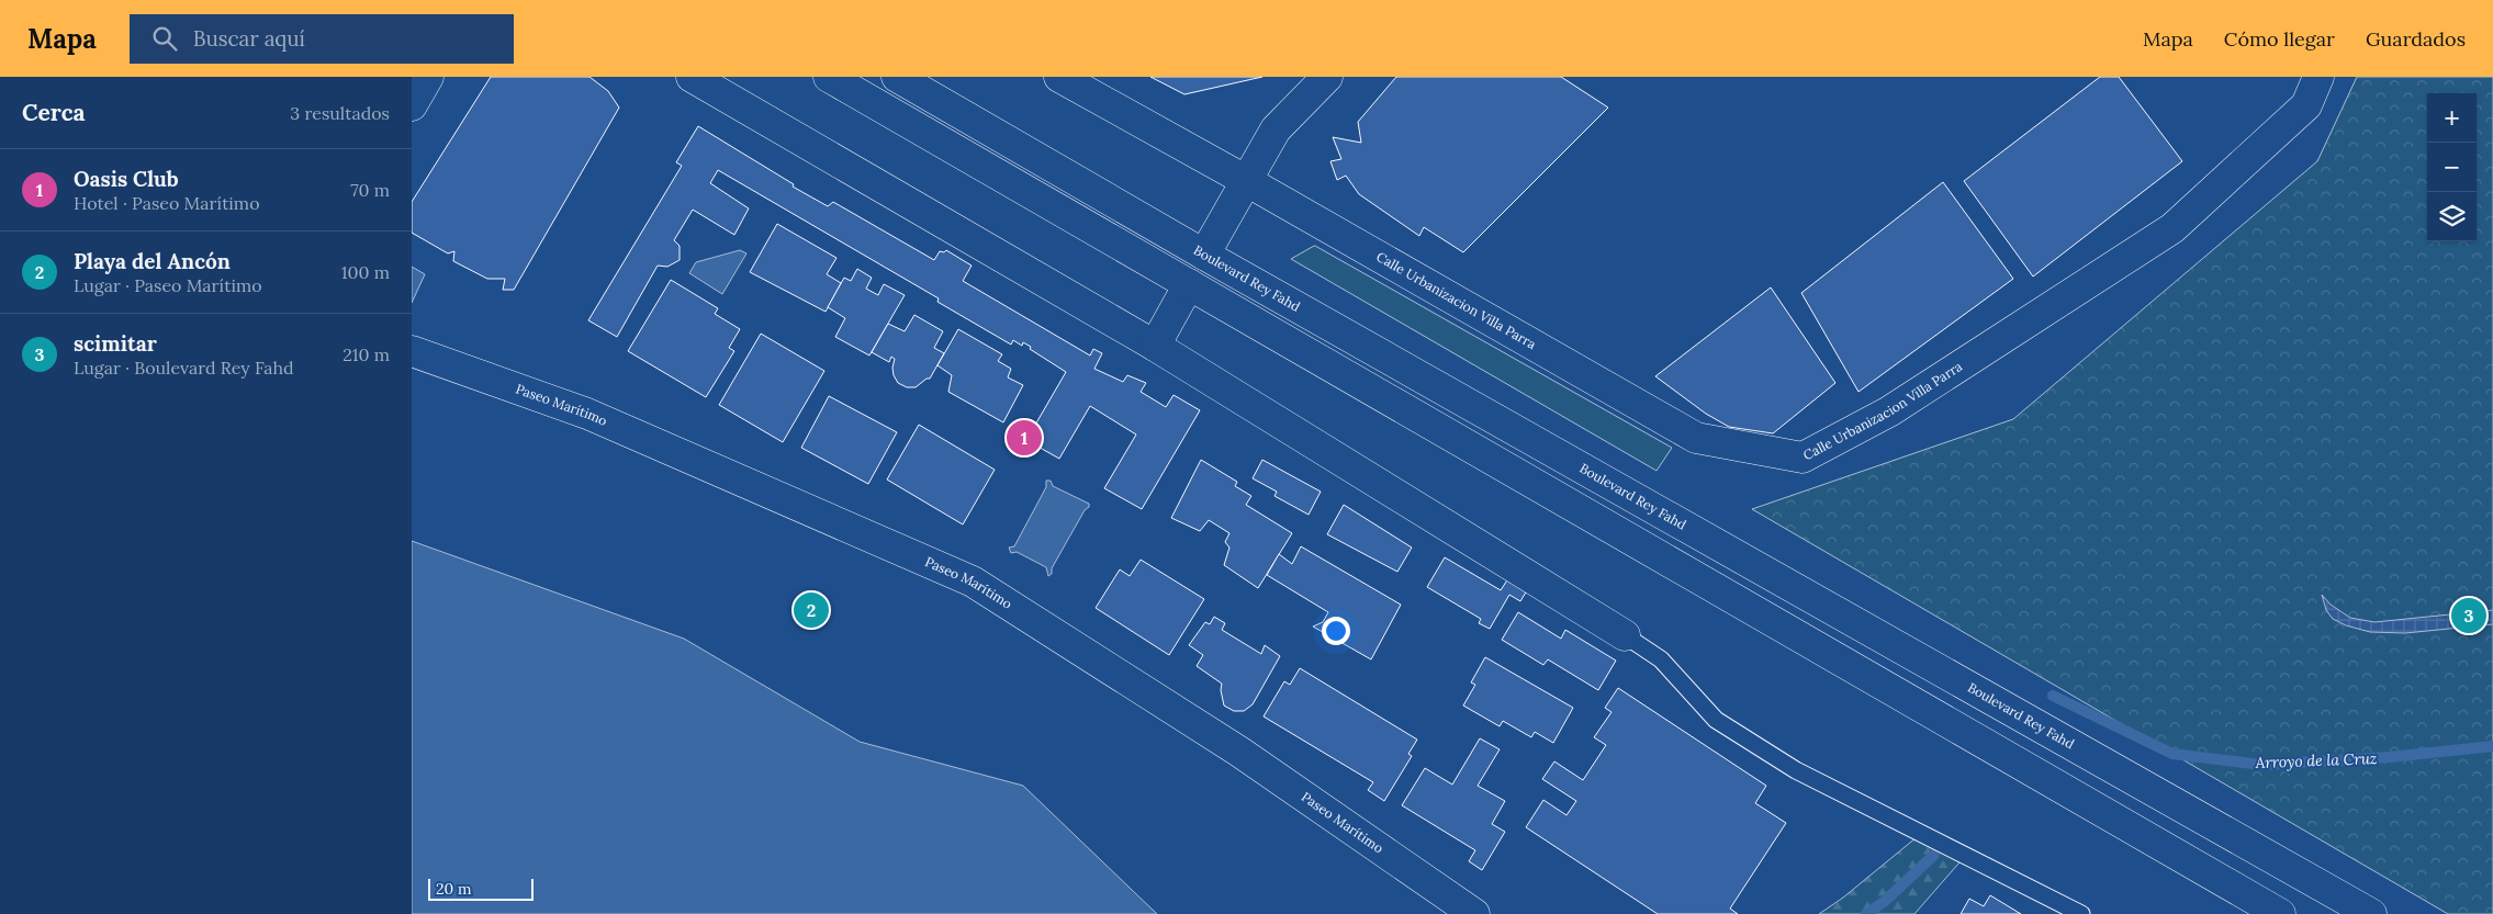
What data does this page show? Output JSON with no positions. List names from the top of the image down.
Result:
{
  "streets": {
    "street": ["Boulevard Rey Fahd", "Calle Urbanizacion Villa Parra", "Paseo Marítimo"]
  },
  "water": ["Arroyo de la Cruz"],
  "scale_bar": "20 m",
  "page": {
    "header": "Mapa",
    "search": "Buscar aquí",
    "nav": ["Mapa", "Cómo llegar", "Guardados"],
    "heading": ["Cerca", "3 resultados"],
    "map_buttons": ["+", "−"],
    "list": [
      {
        "mark": "1",
        "name": "Oasis Club",
        "note": "Hotel · Paseo Marítimo",
        "value": "70 m"
      },
      {
        "mark": "2",
        "name": "Playa del Ancón",
        "note": "Lugar · Paseo Marítimo",
        "value": "100 m"
      },
      {
        "mark": "3",
        "name": "scimitar",
        "note": "Lugar · Boulevard Rey Fahd",
        "value": "210 m"
      }
    ],
    "pins": ["1", "2", "3"],
    "scale": "20 m"
  }
}
